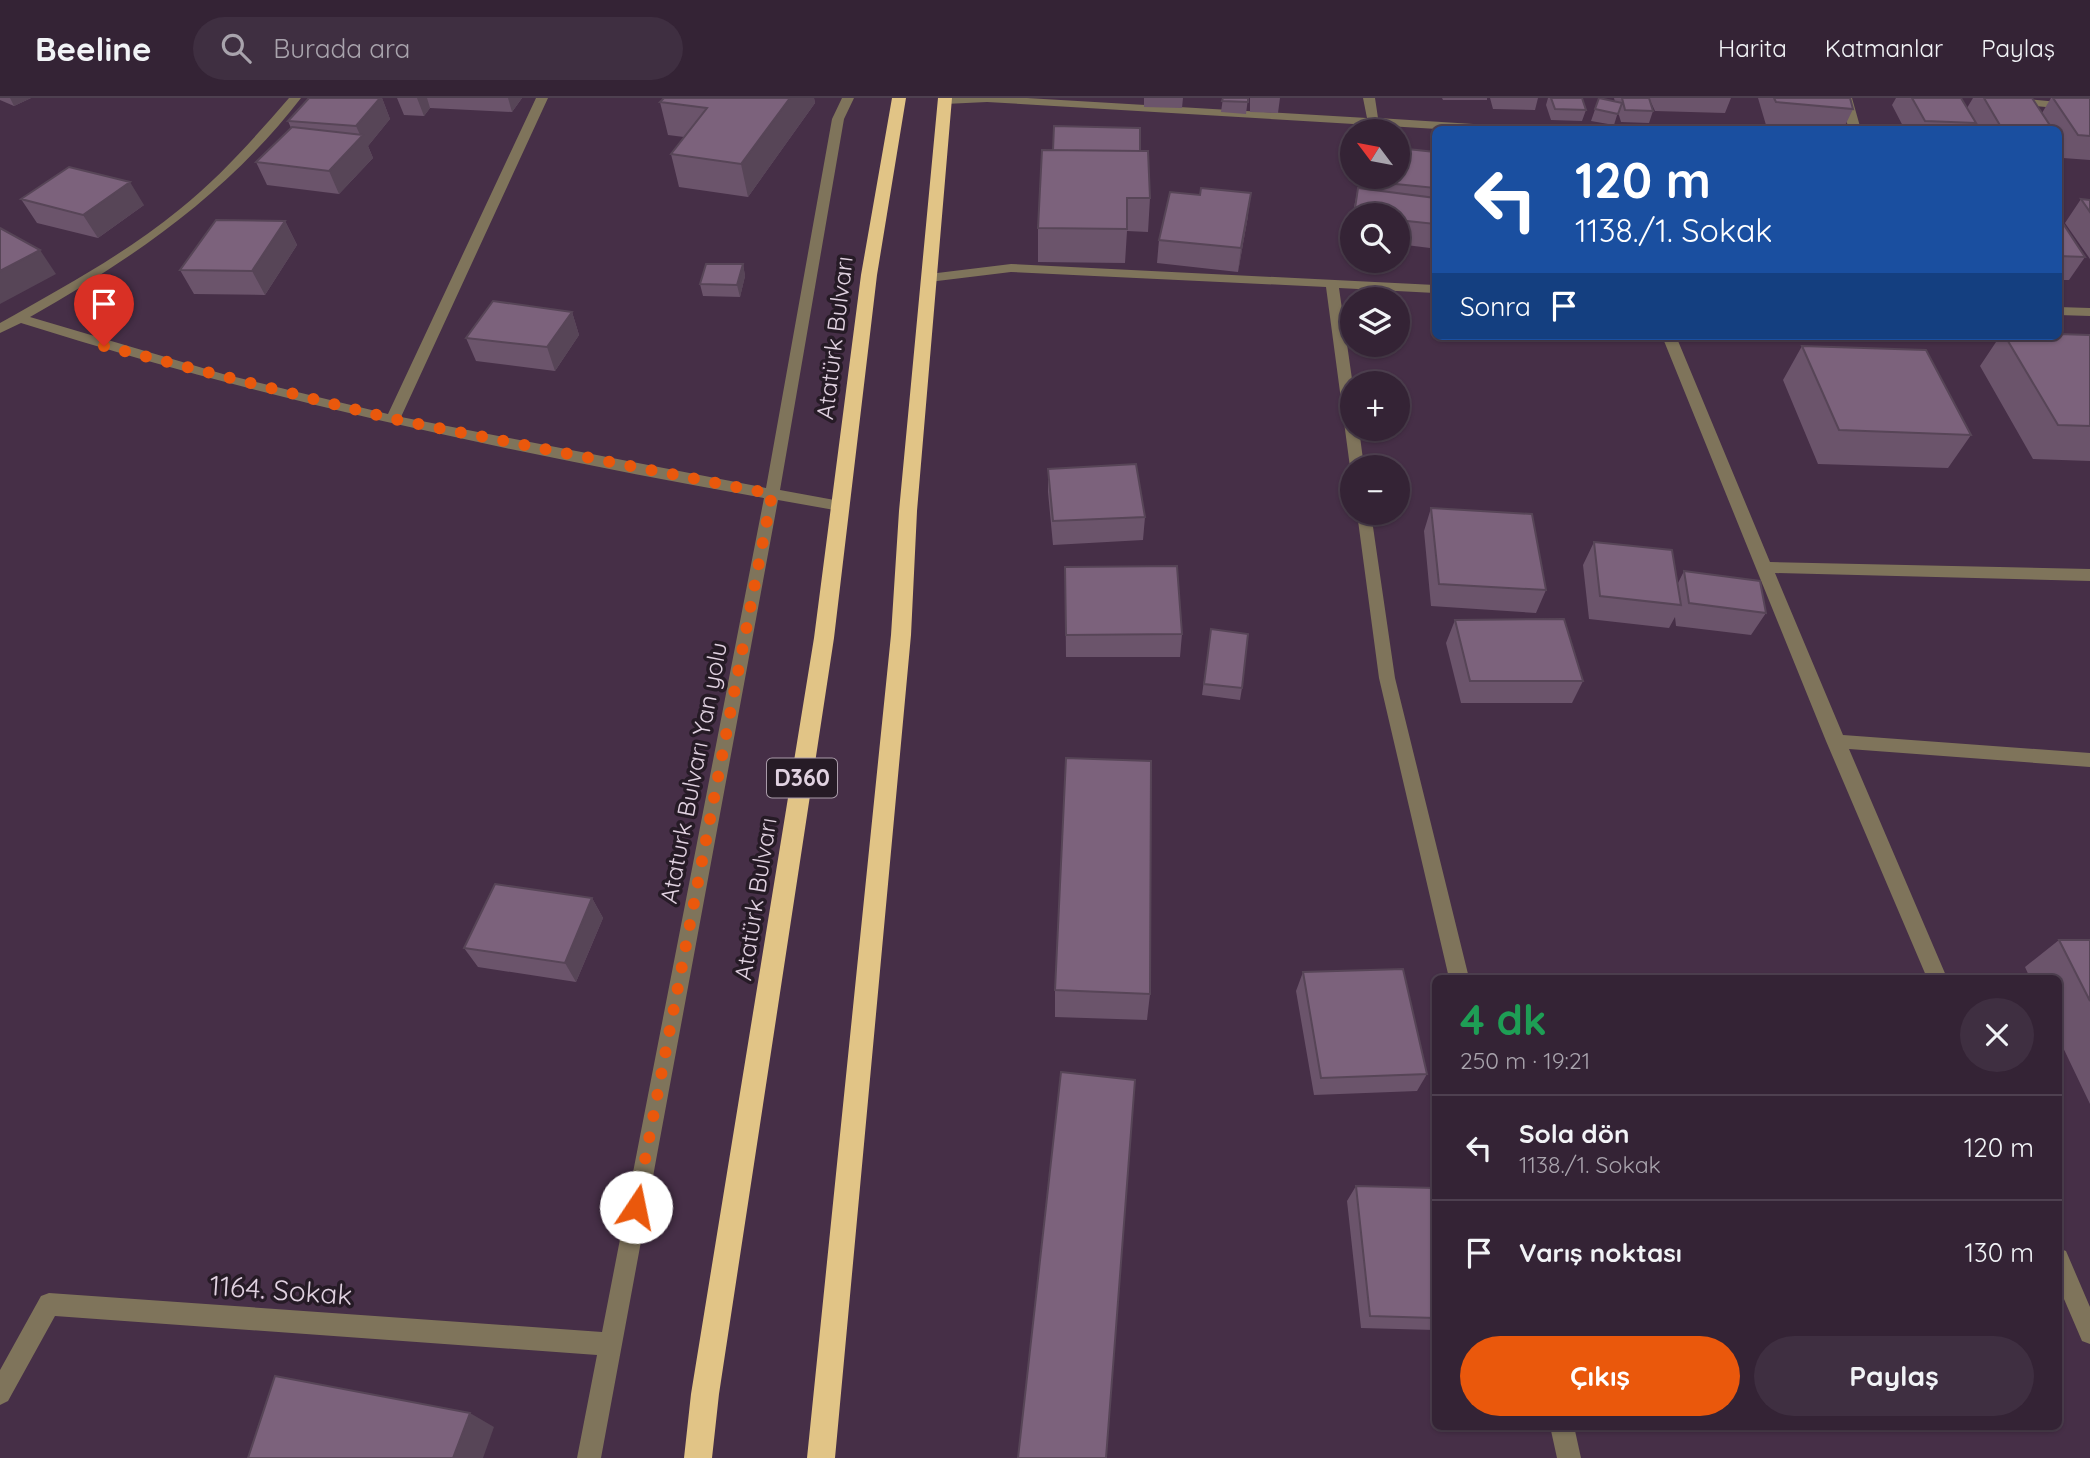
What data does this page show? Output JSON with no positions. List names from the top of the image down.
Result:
{
  "streets": {
    "highway": ["Atatürk Bulvarı", "D360"],
    "street": ["Ataturk Bulvarı Yan yolu", "1164. Sokak"]
  },
  "crossings": [
    ["Ataturk Bulvarı Yan yolu", "1164. Sokak"]
  ],
  "north": "top left",
  "page": {
    "header": "Beeline",
    "search": "Burada ara",
    "nav": ["Harita", "Katmanlar", "Paylaş"],
    "map_buttons": ["+", "−"],
    "turn": ["120 m", "1138./1. Sokak"],
    "then": "Sonra",
    "heading": ["4 dk", "250 m · 19:21"],
    "list": [
      {
        "name": "Sola dön",
        "note": "1138./1. Sokak",
        "value": "120 m"
      },
      {
        "name": "Varış noktası",
        "value": "130 m"
      }
    ],
    "buttons": ["Çıkış", "Paylaş"]
  }
}
